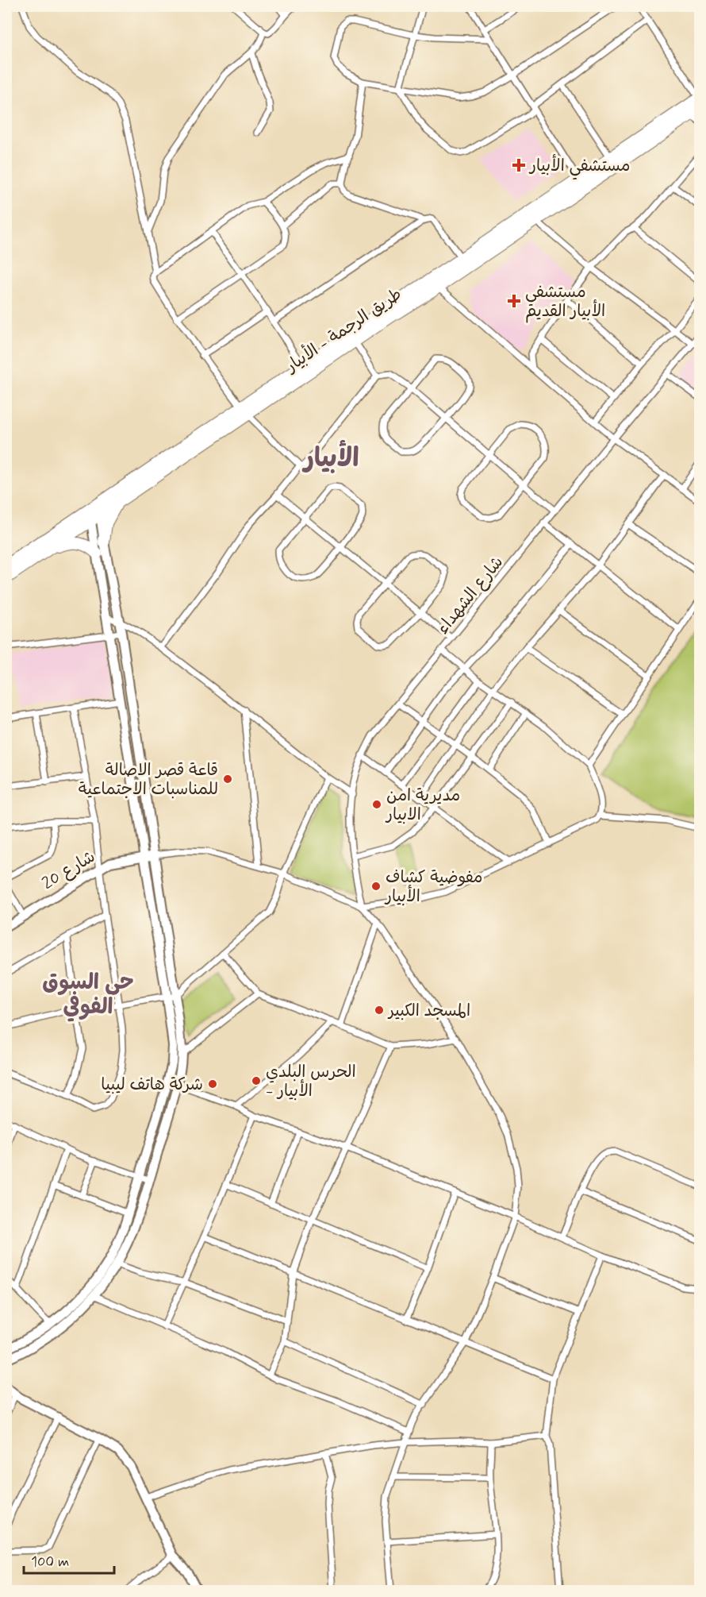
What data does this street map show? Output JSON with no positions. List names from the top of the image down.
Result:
{
  "streets": {
    "highway": ["طريق الرجمة - الأبيار"],
    "street": ["شارع الشهداء", "شارع 20"]
  },
  "districts": ["الأبيار", "حي السوق الفوفي"],
  "places": {
    "health": ["مستشفي الأبيار", "مستشفي الأبيار القديم"],
    "other": [
      "قاعة قصر الاصالة للمناسبات الاجتماعية",
      "مديرية امن الابيار",
      "مفوضية كشاف الأبيار",
      "المسجد الكبير",
      "الحرس البلدي - الأبيار",
      "شركة هاتف ليبيا"
    ]
  },
  "scale_bar": "100 m"
}
